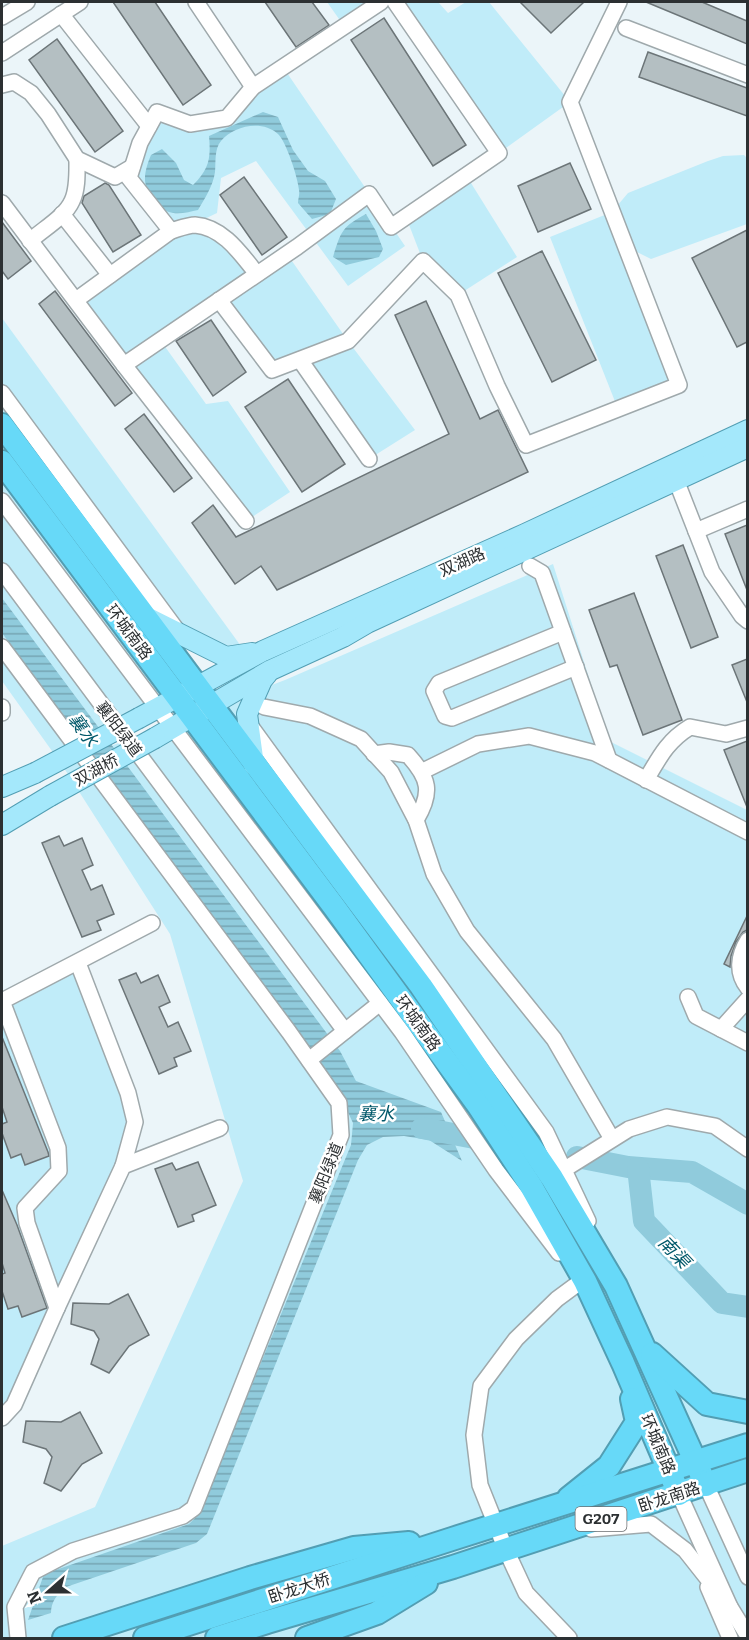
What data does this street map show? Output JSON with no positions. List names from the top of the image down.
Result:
{
  "streets": {
    "highway": [
      "环城南路",
      "卧龙南路",
      "G207",
      "卧龙大桥"
    ],
    "main road": ["双湖路", "双湖桥"],
    "street": ["襄阳绿道"]
  },
  "crossings": [
    ["双湖路", "环城南路"],
    ["双湖路", "双湖桥"],
    ["环城南路", "双湖桥"],
    ["环城南路", "卧龙南路"],
    ["卧龙南路", "卧龙大桥"]
  ],
  "water": ["襄水", "南渠"],
  "north": "left"
}
